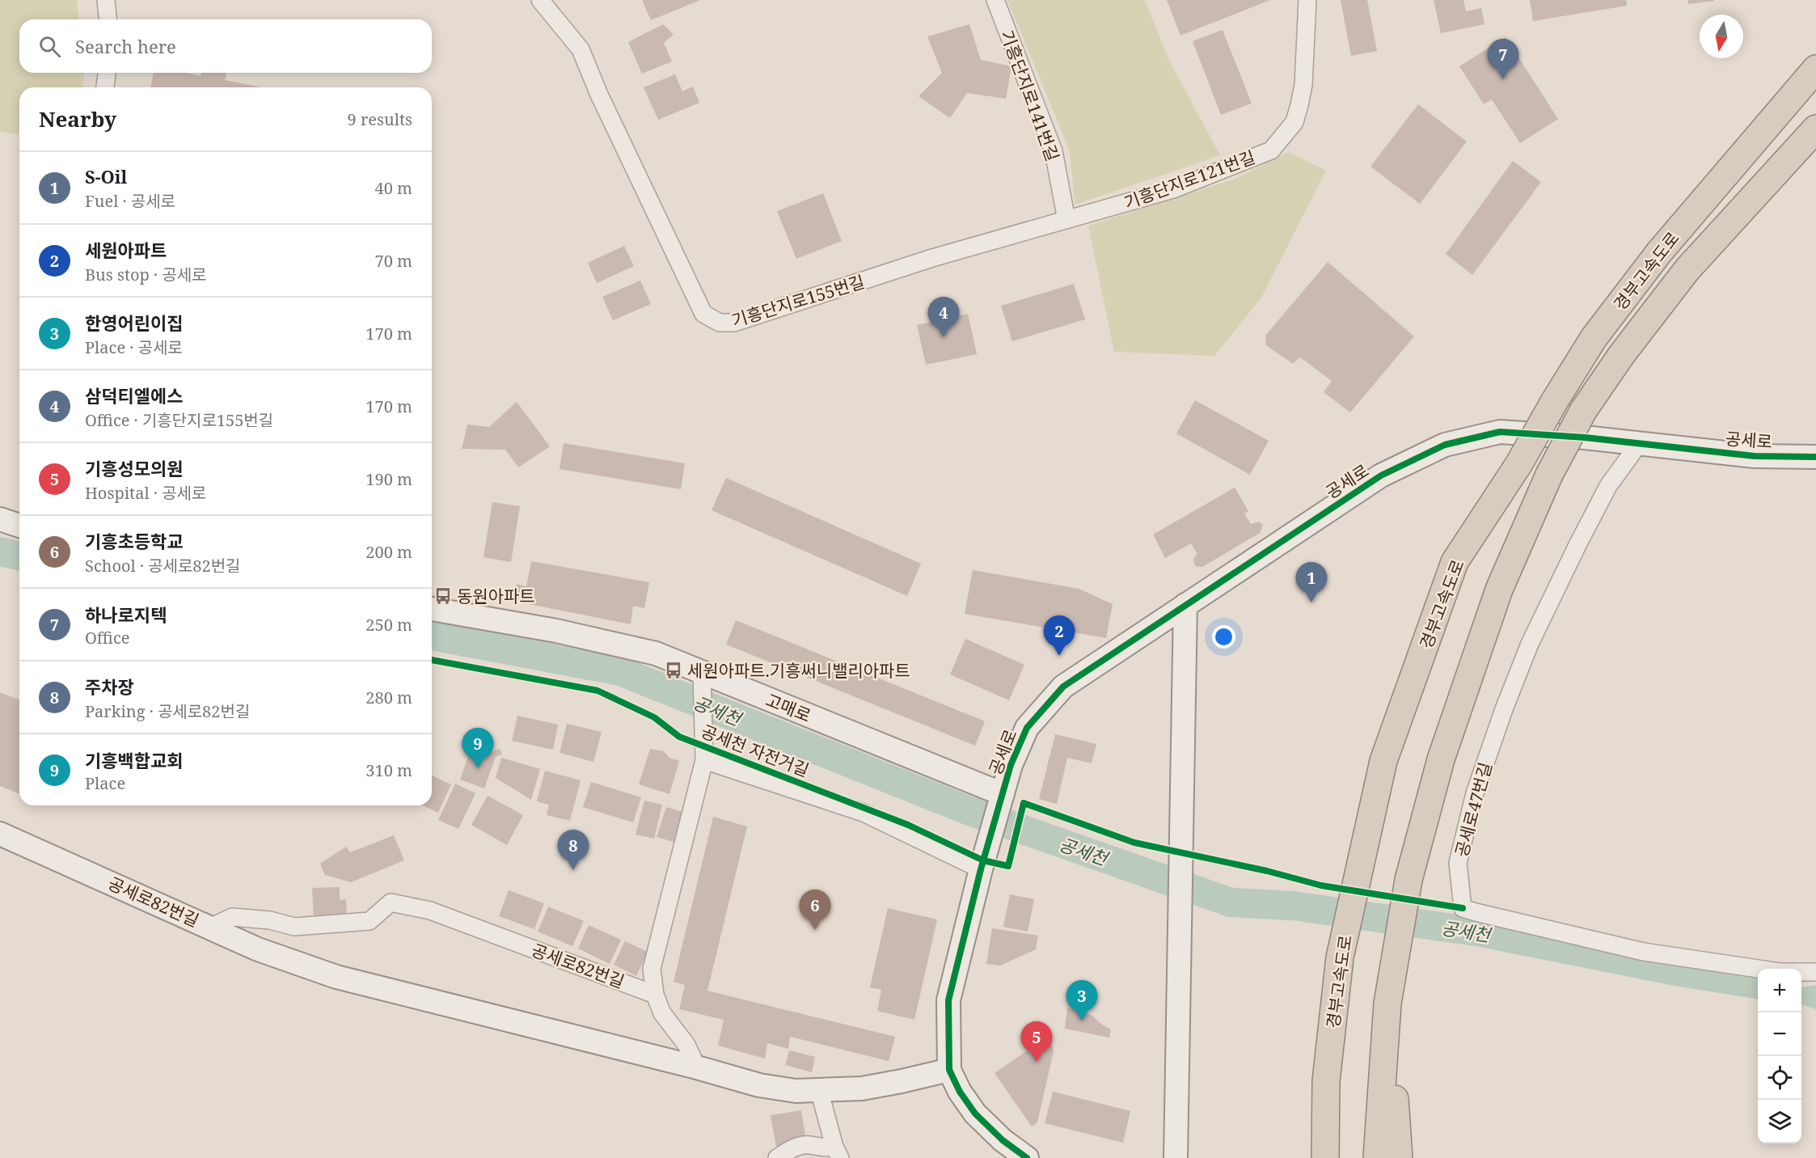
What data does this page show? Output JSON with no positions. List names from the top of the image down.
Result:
{
  "streets": {
    "highway": ["경부고속도로"],
    "street": [
      "기흥단지로141번길",
      "기흥단지로121번길",
      "기흥단지로155번길",
      "공세로",
      "고매로",
      "공세로47번길",
      "공세로82번길"
    ],
    "cycle path": ["공세천 자전거길"]
  },
  "crossings": [
    ["기흥단지로141번길", "기흥단지로121번길"],
    ["기흥단지로141번길", "기흥단지로155번길"],
    ["기흥단지로121번길", "기흥단지로155번길"],
    ["공세로", "고매로"],
    ["공세로", "공세로47번길"],
    ["고매로", "공세로82번길"]
  ],
  "water": ["공세천"],
  "places": {
    "bus stop": ["동원아파트", "세원아파트.기흥써니밸리아파트"]
  },
  "north": "bottom",
  "page": {
    "search": "Search here",
    "pins": [
      "7",
      "4",
      "1",
      "2",
      "9",
      "8",
      "6",
      "3",
      "5"
    ],
    "heading": ["Nearby", "9 results"],
    "list": [
      {
        "mark": "1",
        "name": "S-Oil",
        "note": "Fuel · 공세로",
        "value": "40 m"
      },
      {
        "mark": "2",
        "name": "세원아파트",
        "note": "Bus stop · 공세로",
        "value": "70 m"
      },
      {
        "mark": "3",
        "name": "한영어린이집",
        "note": "Place · 공세로",
        "value": "170 m"
      },
      {
        "mark": "4",
        "name": "삼덕티엘에스",
        "note": "Office · 기흥단지로155번길",
        "value": "170 m"
      },
      {
        "mark": "5",
        "name": "기흥성모의원",
        "note": "Hospital · 공세로",
        "value": "190 m"
      },
      {
        "mark": "6",
        "name": "기흥초등학교",
        "note": "School · 공세로82번길",
        "value": "200 m"
      },
      {
        "mark": "7",
        "name": "하나로지텍",
        "note": "Office",
        "value": "250 m"
      },
      {
        "mark": "8",
        "name": "주차장",
        "note": "Parking · 공세로82번길",
        "value": "280 m"
      },
      {
        "mark": "9",
        "name": "기흥백합교회",
        "note": "Place",
        "value": "310 m"
      }
    ],
    "map_buttons": ["+", "−"]
  }
}
